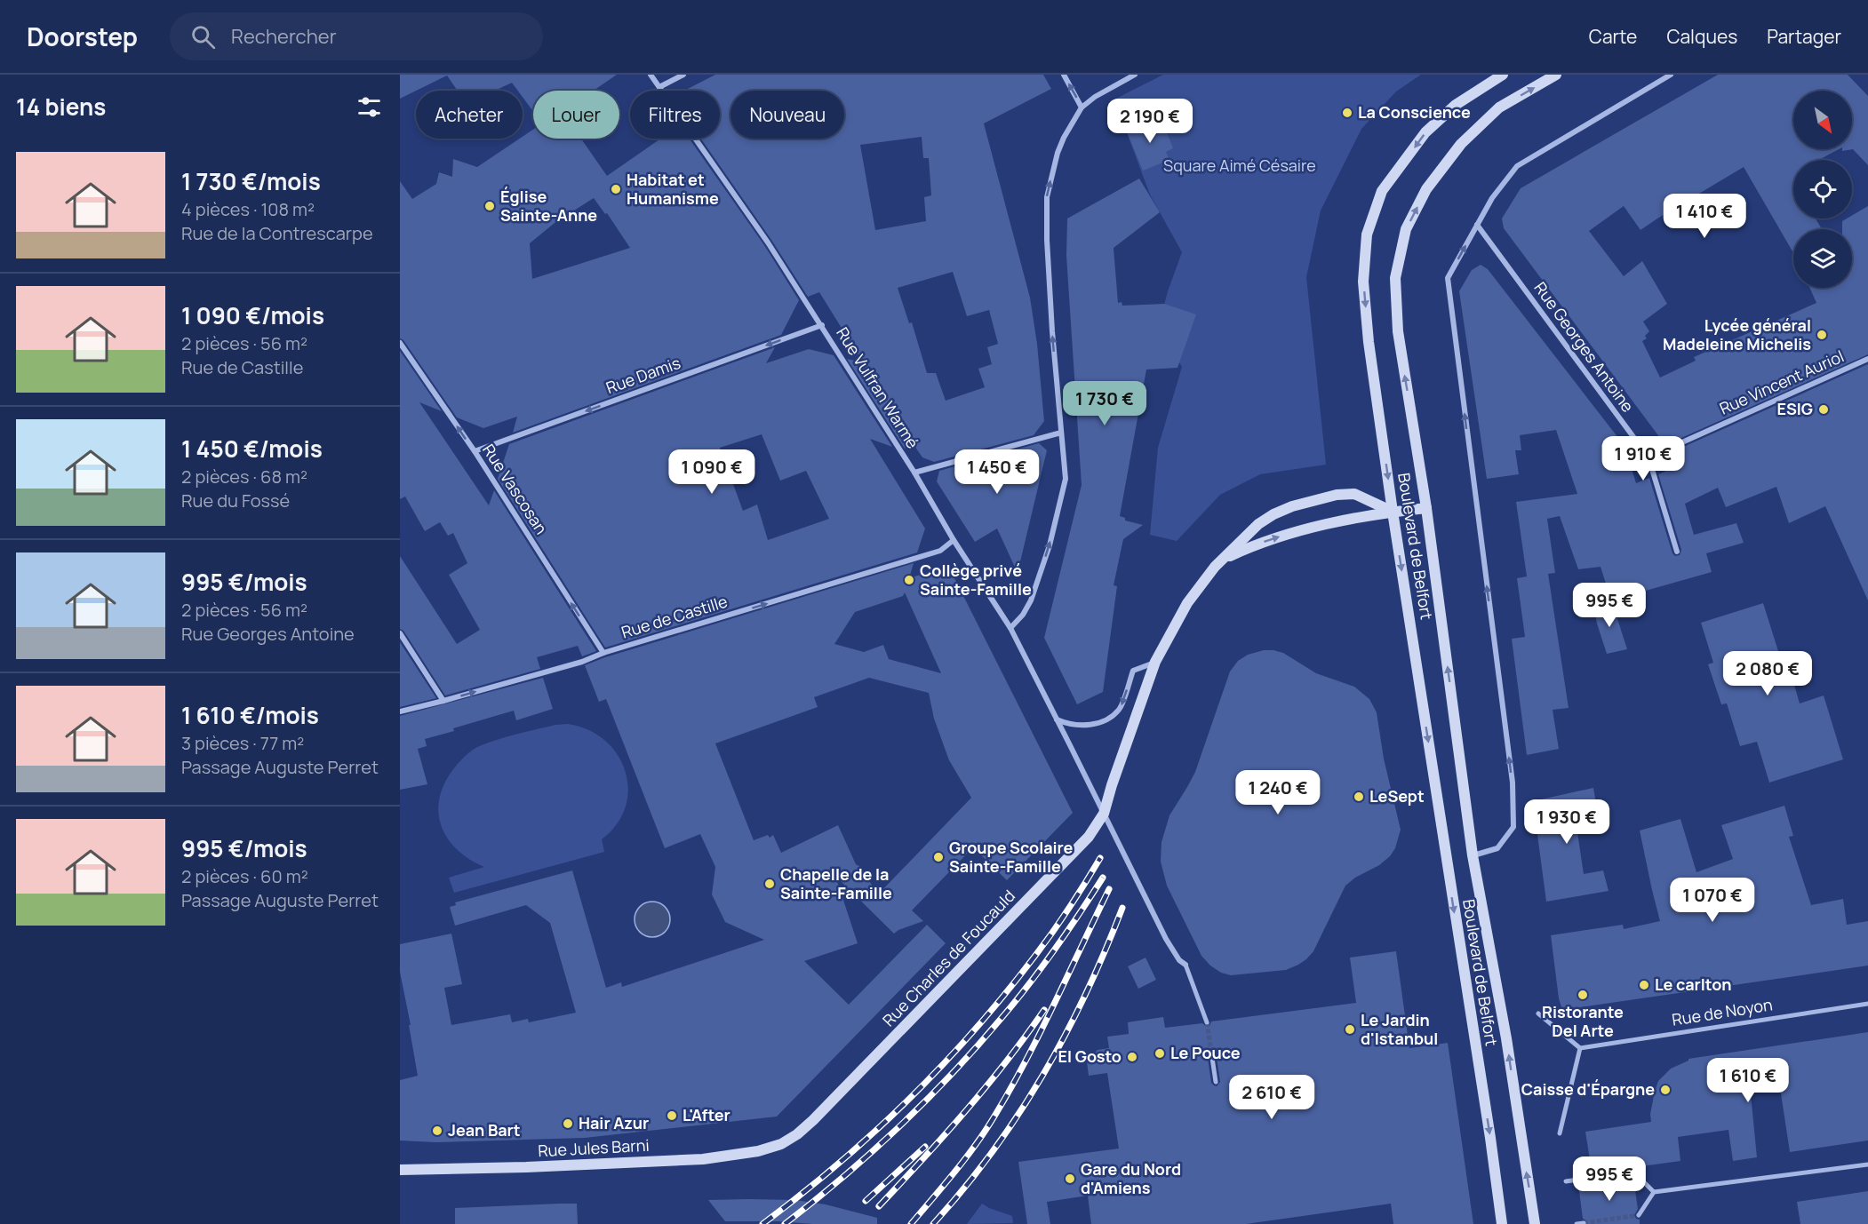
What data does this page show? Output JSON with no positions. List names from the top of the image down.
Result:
{
  "streets": {
    "main road": ["Boulevard de Belfort", "Rue Charles de Foucauld", "Rue Jules Barni"],
    "street": [
      "Rue Georges Antoine",
      "Rue Damis",
      "Rue Vincent Auriol",
      "Rue Vulfran Warmé",
      "Rue Vascosan",
      "Rue de Castille",
      "Rue de Noyon"
    ]
  },
  "crossings": [
    ["Rue Georges Antoine", "Rue Vincent Auriol"],
    ["Rue Damis", "Rue Vulfran Warmé"],
    ["Rue Damis", "Rue Vascosan"],
    ["Rue Vulfran Warmé", "Rue de Castille"],
    ["Rue Vulfran Warmé", "Rue Charles de Foucauld"],
    ["Rue Vascosan", "Rue de Castille"],
    ["Boulevard de Belfort", "Rue Charles de Foucauld"],
    ["Rue Charles de Foucauld", "Rue Jules Barni"]
  ],
  "one_way": ["Rue Damis", "Rue Vascosan", "Rue de Castille"],
  "parks": ["Square Aimé Césaire"],
  "places": [
    "La Conscience",
    "Habitat et Humanisme",
    "Église Sainte-Anne",
    "Lycée général Madeleine Michelis",
    "ESIG",
    "Collège privé Sainte-Famille",
    "LeSept",
    "Groupe Scolaire Sainte-Famille",
    "Chapelle de la Sainte-Famille",
    "Le carlton",
    "Ristorante Del Arte",
    "Le Jardin d'Istanbul",
    "Le Pouce",
    "El Gosto",
    "Caisse d'Épargne",
    "L'After",
    "Hair Azur",
    "Jean Bart",
    "Gare du Nord d'Amiens"
  ],
  "north": "bottom right",
  "page": {
    "header": "Doorstep",
    "search": "Rechercher",
    "nav": ["Carte", "Calques", "Partager"],
    "heading": "14 biens",
    "chip": [
      "Acheter",
      "Louer",
      "Filtres",
      "Nouveau"
    ],
    "price": [
      "2 190 €",
      "1 410 €",
      "1 730 €",
      "1 910 €",
      "1 090 €",
      "1 450 €",
      "995 €",
      "2 080 €",
      "1 240 €",
      "1 930 €",
      "1 070 €",
      "1 610 €",
      "2 610 €",
      "995 €"
    ],
    "list": [
      {
        "name": "1 730 €/mois",
        "note": "4 pièces · 108 m² · Rue de la Contrescarpe"
      },
      {
        "name": "1 090 €/mois",
        "note": "2 pièces · 56 m² · Rue de Castille"
      },
      {
        "name": "1 450 €/mois",
        "note": "2 pièces · 68 m² · Rue du Fossé"
      },
      {
        "name": "995 €/mois",
        "note": "2 pièces · 56 m² · Rue Georges Antoine"
      },
      {
        "name": "1 610 €/mois",
        "note": "3 pièces · 77 m² · Passage Auguste Perret"
      },
      {
        "name": "995 €/mois",
        "note": "2 pièces · 60 m² · Passage Auguste Perret"
      }
    ]
  }
}
